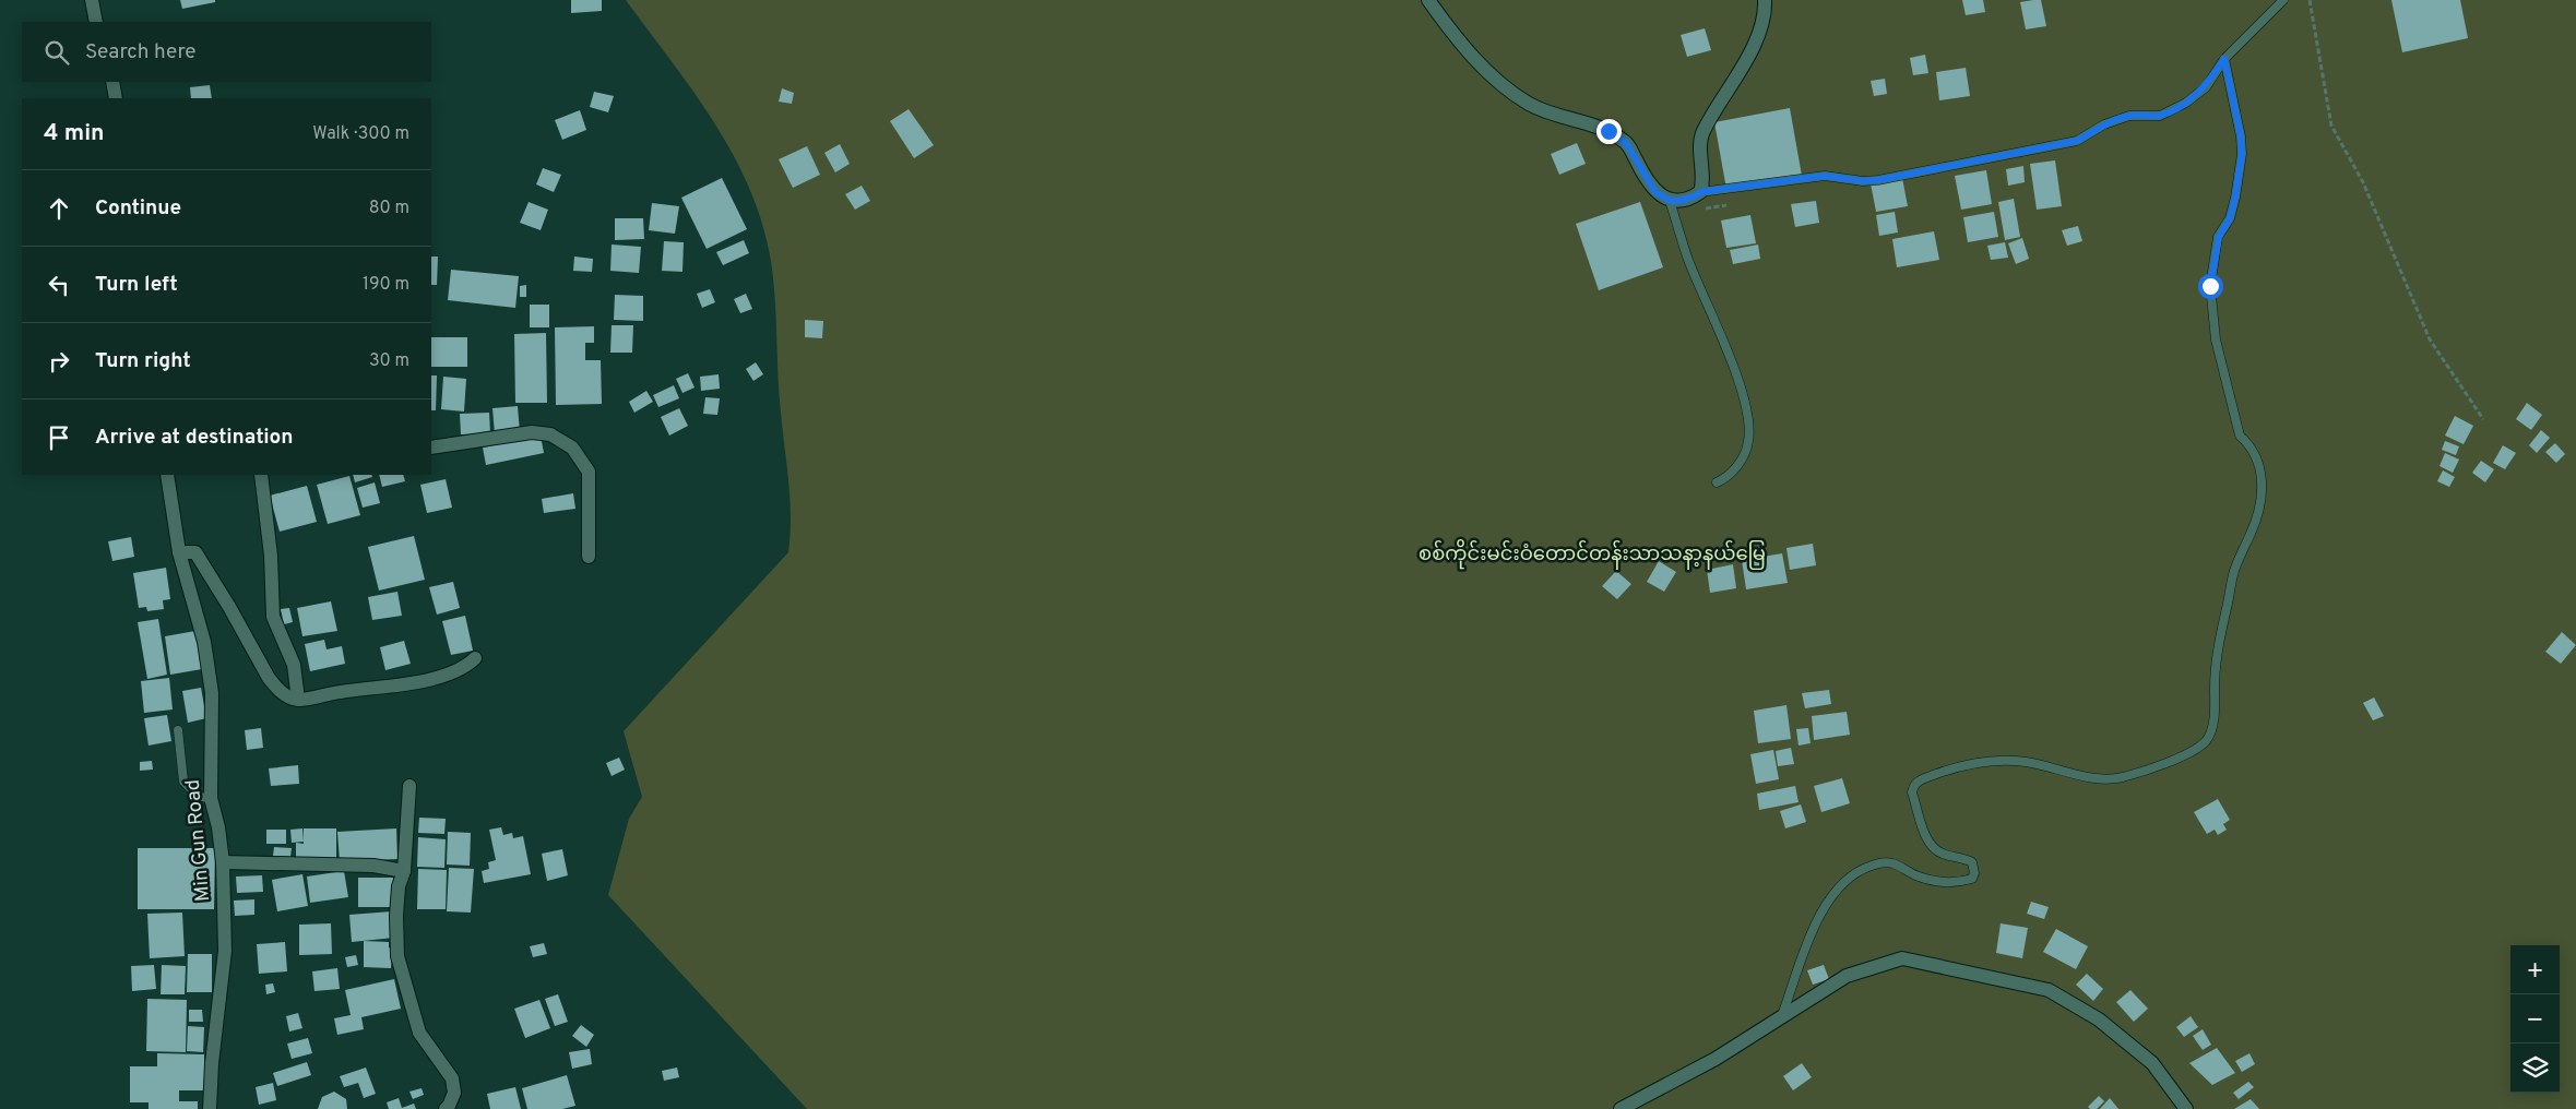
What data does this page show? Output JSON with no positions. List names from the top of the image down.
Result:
{
  "streets": {
    "street": ["Min Gun Road"]
  },
  "parks": ["စစ်ကိုင်းမင်းဝံတောင်တန်းသာသနာ့နယ်မြေ"],
  "page": {
    "search": "Search here",
    "heading": ["4 min", "Walk · 300 m"],
    "list": [
      ["Continue", "80 m"],
      ["Turn left", "190 m"],
      ["Turn right", "30 m"],
      "Arrive at destination"
    ],
    "map_buttons": ["+", "−"]
  }
}
